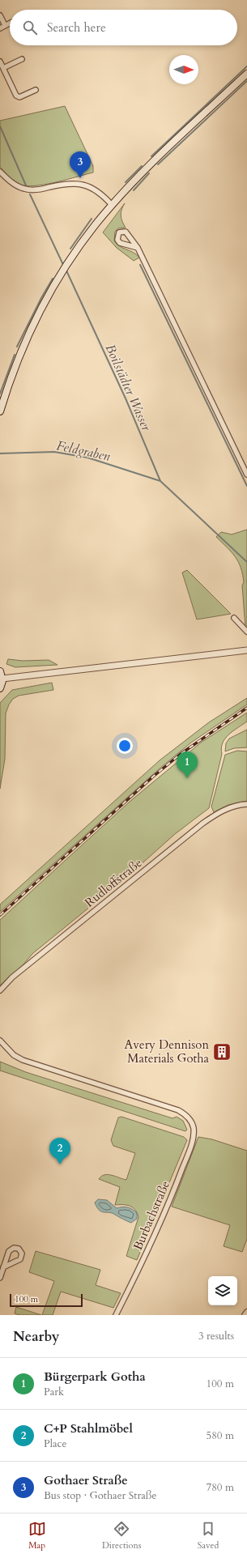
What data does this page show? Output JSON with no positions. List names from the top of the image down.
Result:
{
  "streets": {
    "street": ["Rudloffstraße", "Burbachstraße"]
  },
  "water": ["Boilstädter Wasser", "Feldgraben"],
  "places": {
    "building": ["Avery Dennison Materials Gotha"]
  },
  "scale_bar": "100 m",
  "north": "right",
  "page": {
    "search": "Search here",
    "pins": ["3", "1", "2"],
    "scale": "100 m",
    "heading": ["Nearby", "3 results"],
    "list": [
      {
        "mark": "1",
        "name": "Bürgerpark Gotha",
        "note": "Park",
        "value": "100 m"
      },
      {
        "mark": "2",
        "name": "C+P Stahlmöbel",
        "note": "Place",
        "value": "580 m"
      },
      {
        "mark": "3",
        "name": "Gothaer Straße",
        "note": "Bus stop · Gothaer Straße",
        "value": "780 m"
      }
    ],
    "nav": ["Map", "Directions", "Saved"]
  }
}
